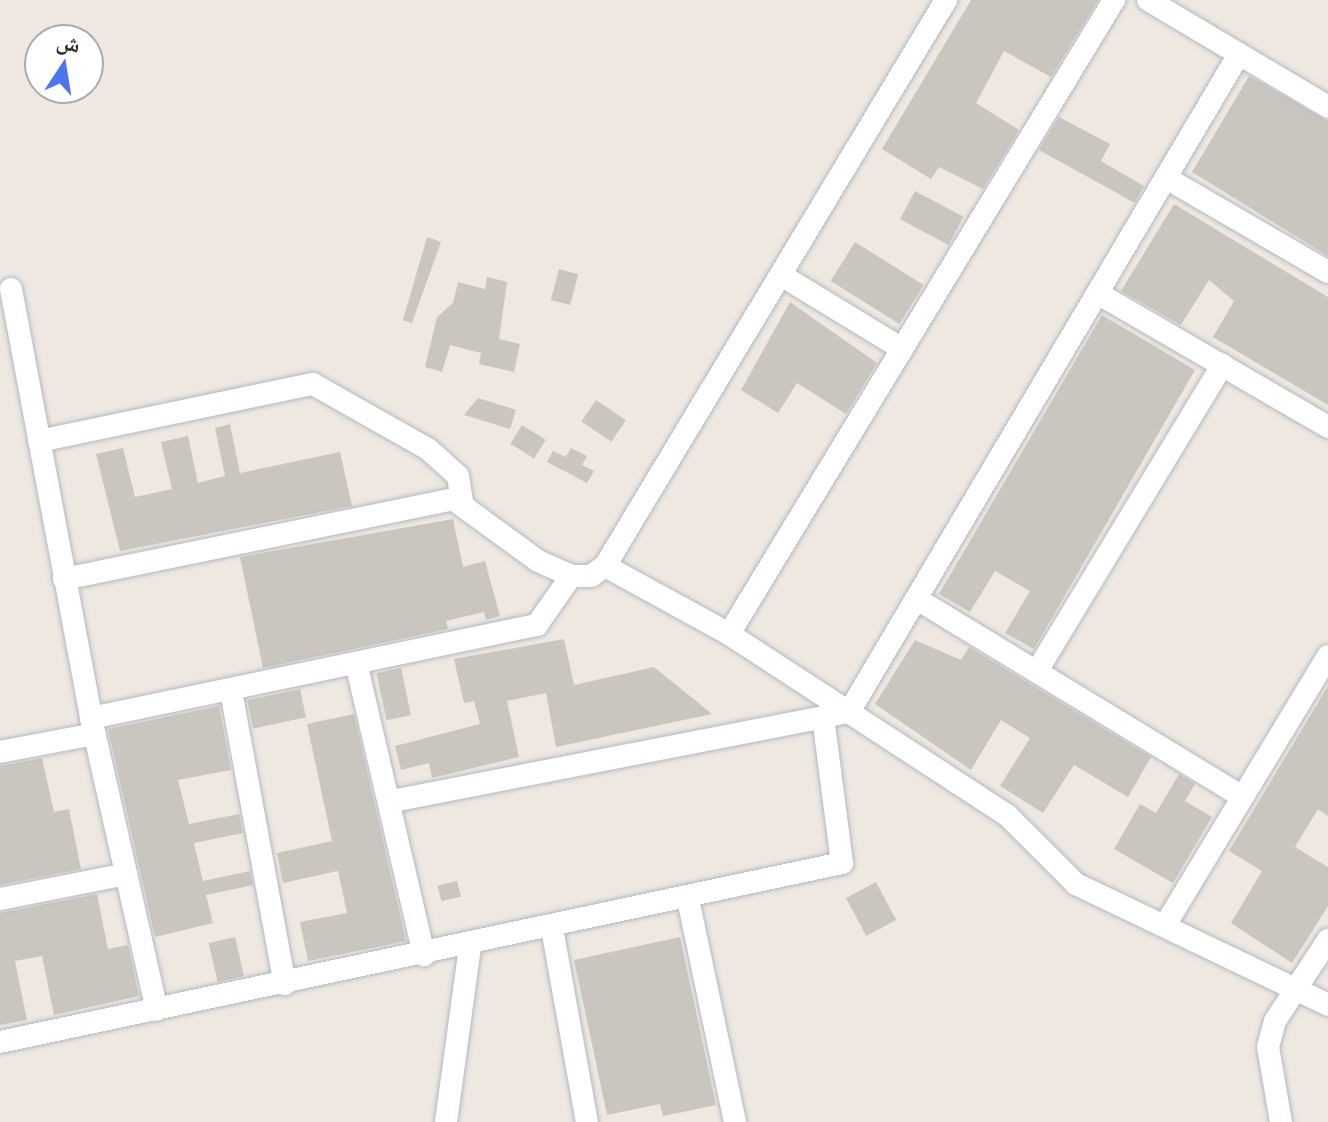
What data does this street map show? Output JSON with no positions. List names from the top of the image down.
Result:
{
  "north": "top"
}
